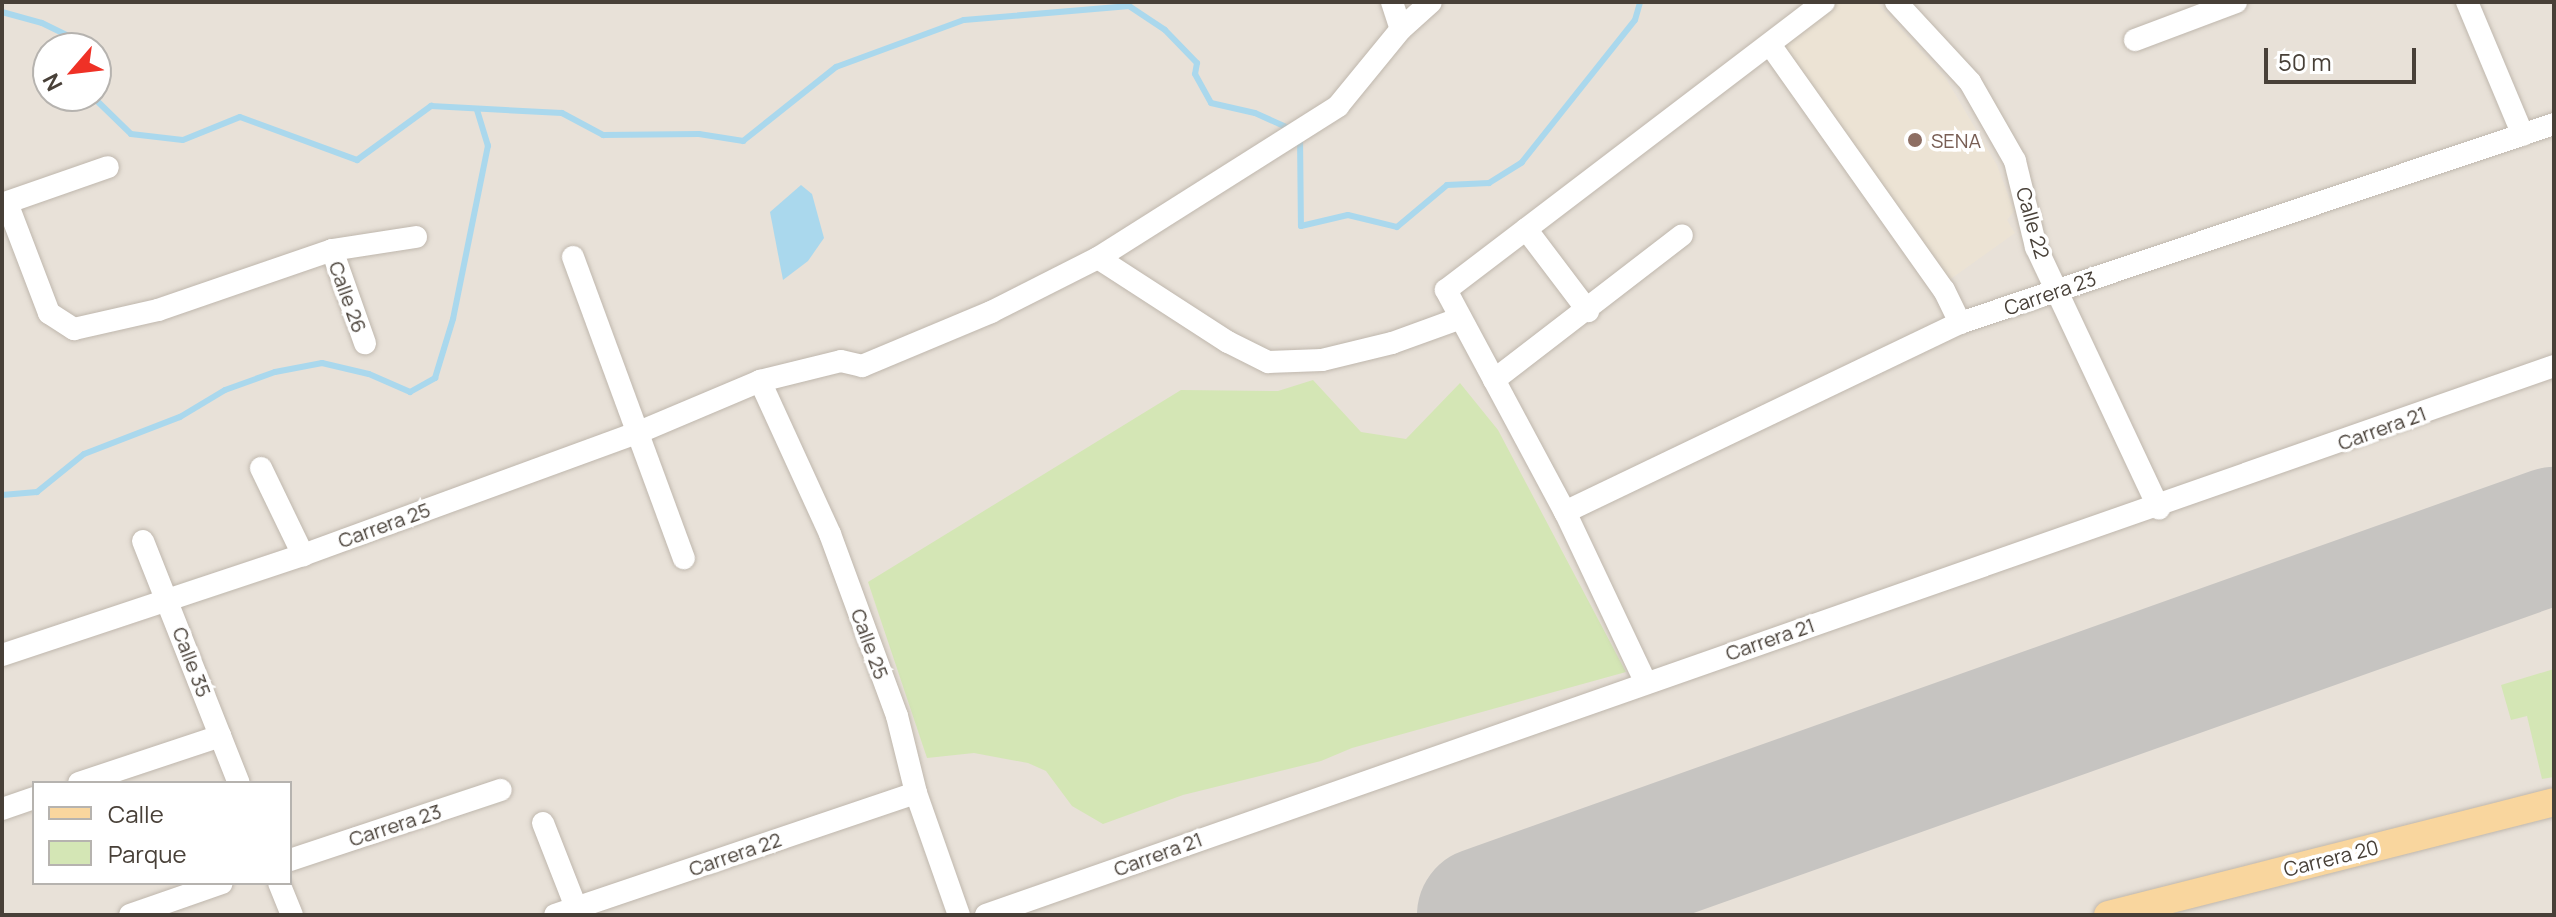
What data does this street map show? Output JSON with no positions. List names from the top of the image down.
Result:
{
  "streets": {
    "main road": ["Carrera 20"],
    "street": [
      "Calle 22",
      "Carrera 23",
      "Calle 26",
      "Carrera 21",
      "Carrera 25",
      "Calle 25",
      "Calle 35",
      "Carrera 22"
    ]
  },
  "crossings": [
    ["Calle 22", "Carrera 23"],
    ["Calle 22", "Carrera 21"],
    ["Carrera 25", "Calle 25"],
    ["Carrera 25", "Calle 35"],
    ["Calle 25", "Carrera 22"]
  ],
  "places": ["SENA"],
  "legend": ["Calle", "Parque"],
  "scale_bar": "50 m",
  "north": "bottom left"
}
